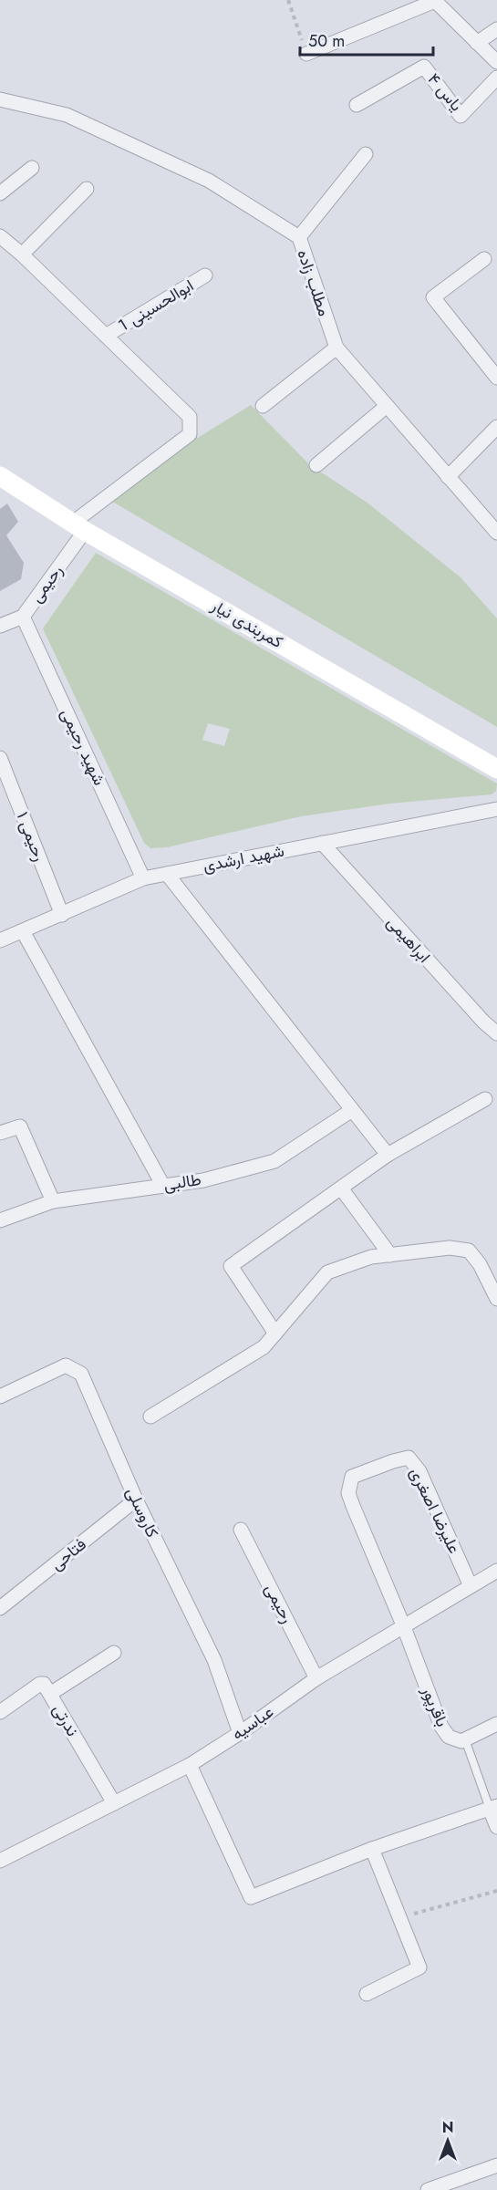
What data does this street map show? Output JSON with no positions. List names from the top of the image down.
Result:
{
  "streets": {
    "main road": ["کمربندی نیار"],
    "street": [
      "یاس ۴",
      "مطلب زاده",
      "ابوالحسینی 1",
      "رحیمی",
      "شهید رحیمی",
      "رحیمی ۱",
      "شهید ارشدی",
      "ابراهیمی",
      "طالبی",
      "علیرضا اصغری",
      "کاروسلی",
      "فتاحی",
      "باقرپور",
      "ندرتی",
      "عباسیه"
    ]
  },
  "crossings": [
    ["ابوالحسینی 1", "رحیمی"],
    ["رحیمی", "کمربندی نیار"],
    ["رحیمی", "شهید رحیمی"],
    ["رحیمی", "عباسیه"],
    ["شهید رحیمی", "شهید ارشدی"],
    ["رحیمی ۱", "شهید ارشدی"],
    ["شهید ارشدی", "ابراهیمی"],
    ["علیرضا اصغری", "باقرپور"],
    ["علیرضا اصغری", "عباسیه"],
    ["کاروسلی", "فتاحی"],
    ["کاروسلی", "عباسیه"],
    ["باقرپور", "عباسیه"],
    ["ندرتی", "عباسیه"]
  ],
  "scale_bar": "50 m",
  "north": "top"
}
